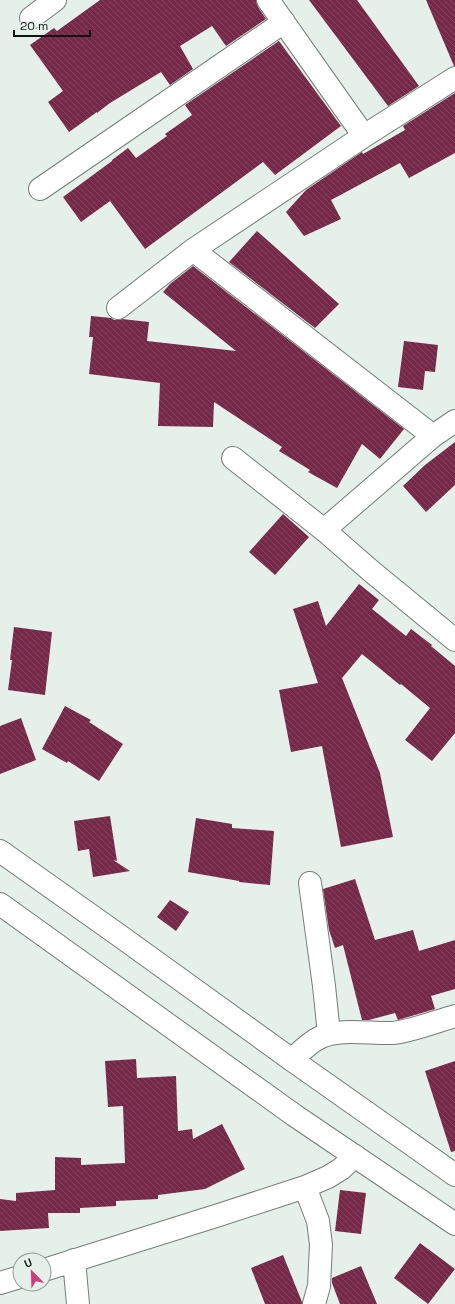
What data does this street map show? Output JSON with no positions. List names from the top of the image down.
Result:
{
  "scale_bar": "20 m",
  "north": "top left"
}
